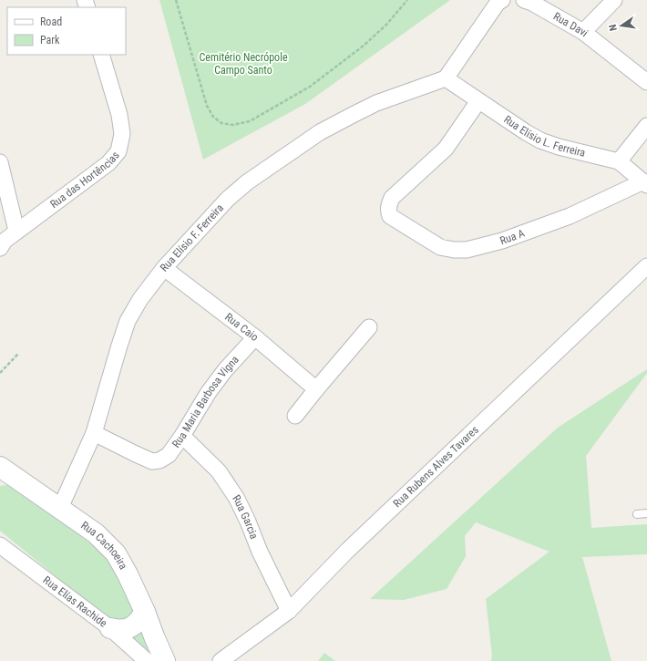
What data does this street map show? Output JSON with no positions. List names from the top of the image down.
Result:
{
  "streets": {
    "main road": ["Rua Cachoeira"],
    "street": [
      "Rua Davi",
      "Rua Elísio L. Ferreira",
      "Rua das Hortências",
      "Rua A",
      "Rua Elísio F. Ferreira",
      "Rua Caio",
      "Rua Maria Barbosa Vigna",
      "Rua Rubens Alves Tavares",
      "Rua Garcia",
      "Rua Elías Rachide"
    ]
  },
  "crossings": [
    ["Rua Elísio L. Ferreira", "Rua A"],
    ["Rua Elísio L. Ferreira", "Rua Elísio F. Ferreira"],
    ["Rua Elísio F. Ferreira", "Rua Caio"],
    ["Rua Elísio F. Ferreira", "Rua Maria Barbosa Vigna"],
    ["Rua Elísio F. Ferreira", "Rua Cachoeira"],
    ["Rua Caio", "Rua Maria Barbosa Vigna"],
    ["Rua Maria Barbosa Vigna", "Rua Garcia"],
    ["Rua Rubens Alves Tavares", "Rua Garcia"]
  ],
  "parks": ["Cemitério Necrópole Campo Santo"],
  "legend": ["Road", "Park"],
  "north": "left"
}
